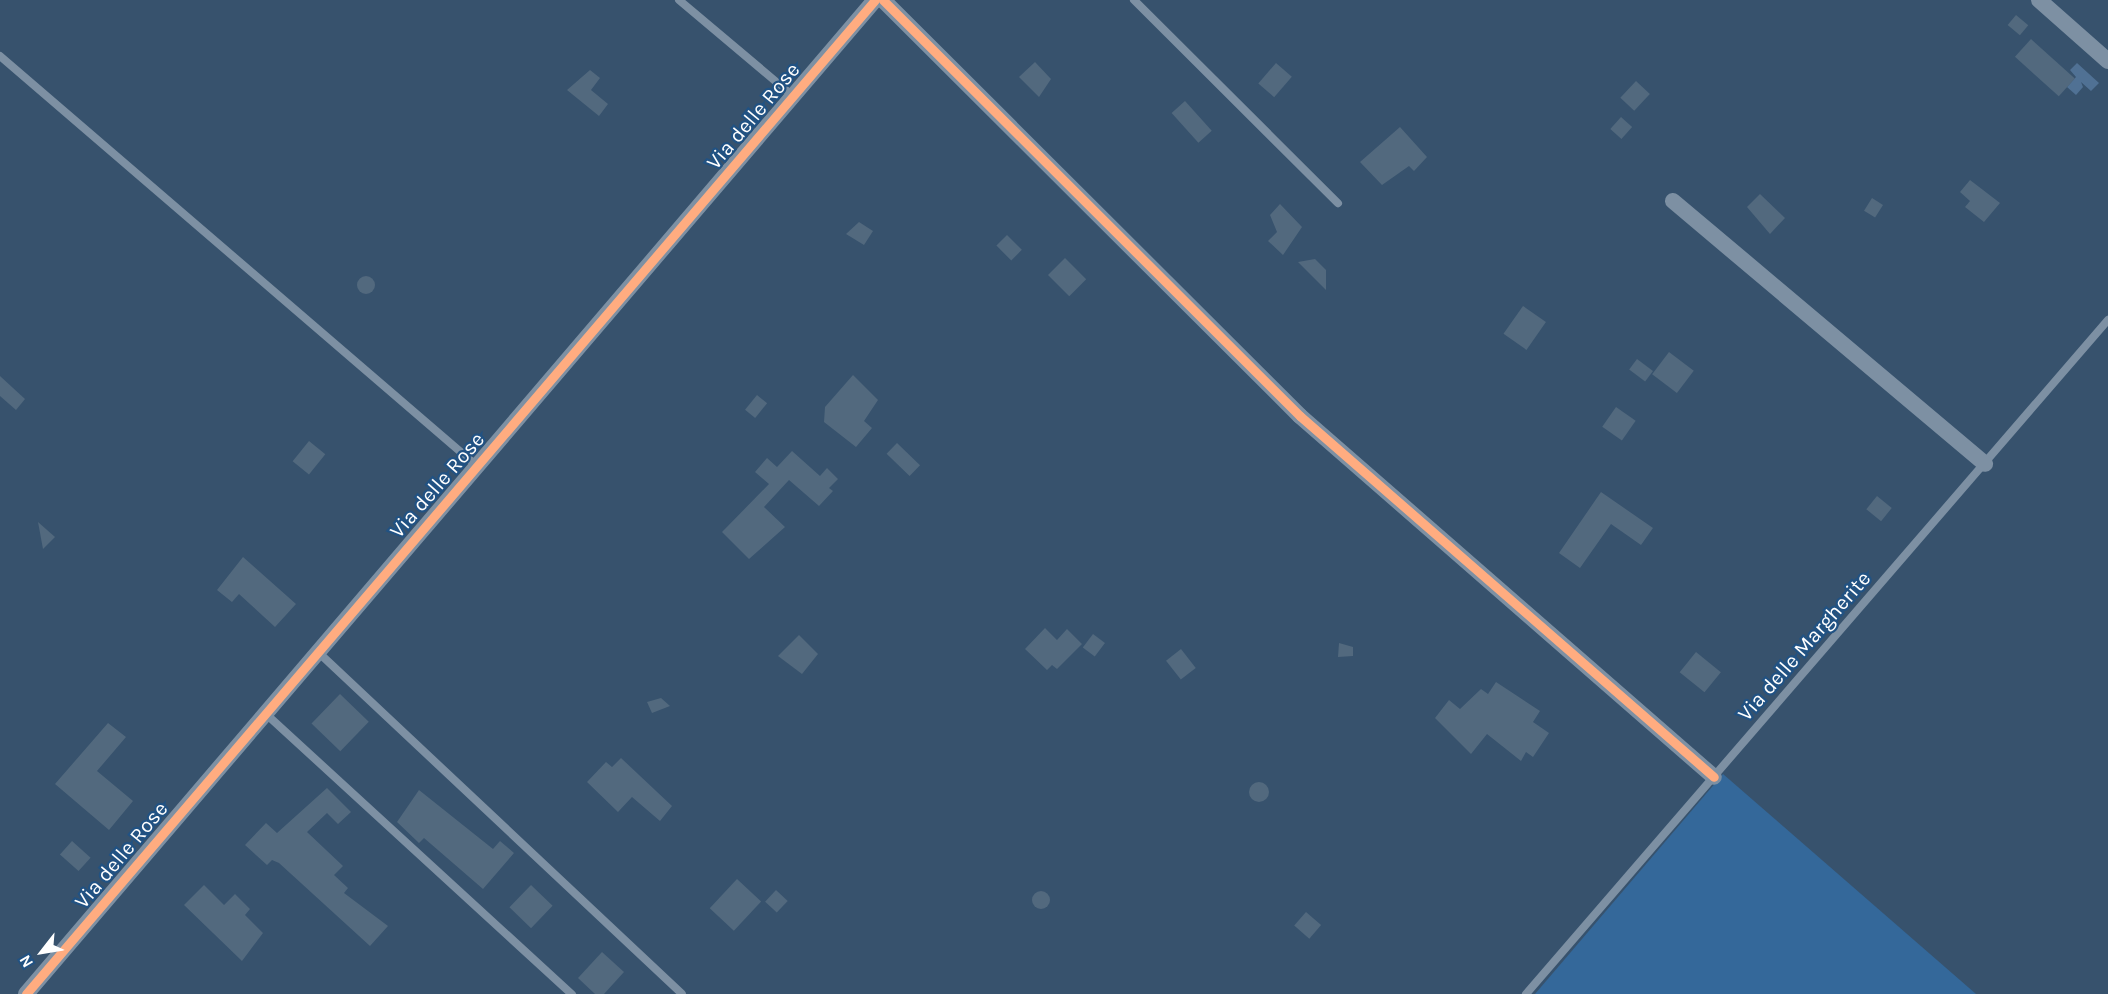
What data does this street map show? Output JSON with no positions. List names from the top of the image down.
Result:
{
  "streets": {
    "street": ["Via delle Rose"],
    "lane": ["Via delle Margherite"]
  },
  "north": "bottom left"
}
